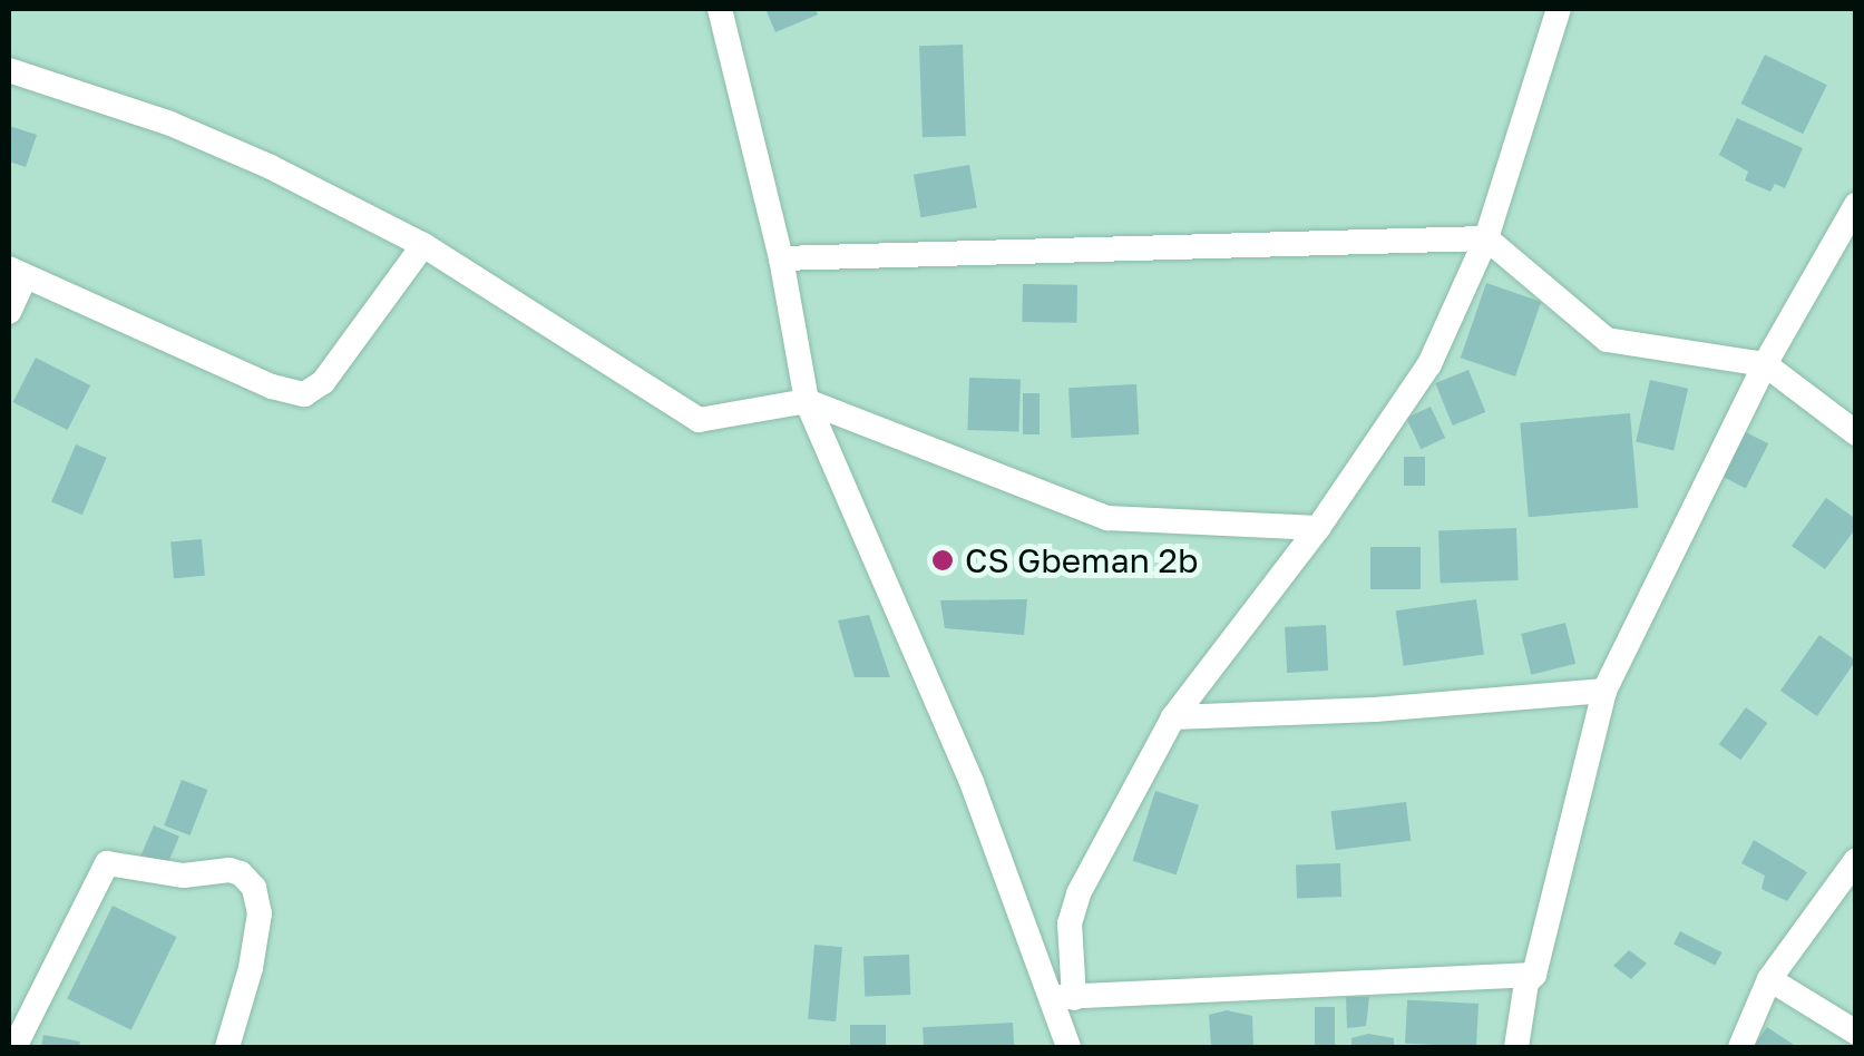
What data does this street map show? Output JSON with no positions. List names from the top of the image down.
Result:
{
  "places": ["CS Gbeman 2b"]
}
